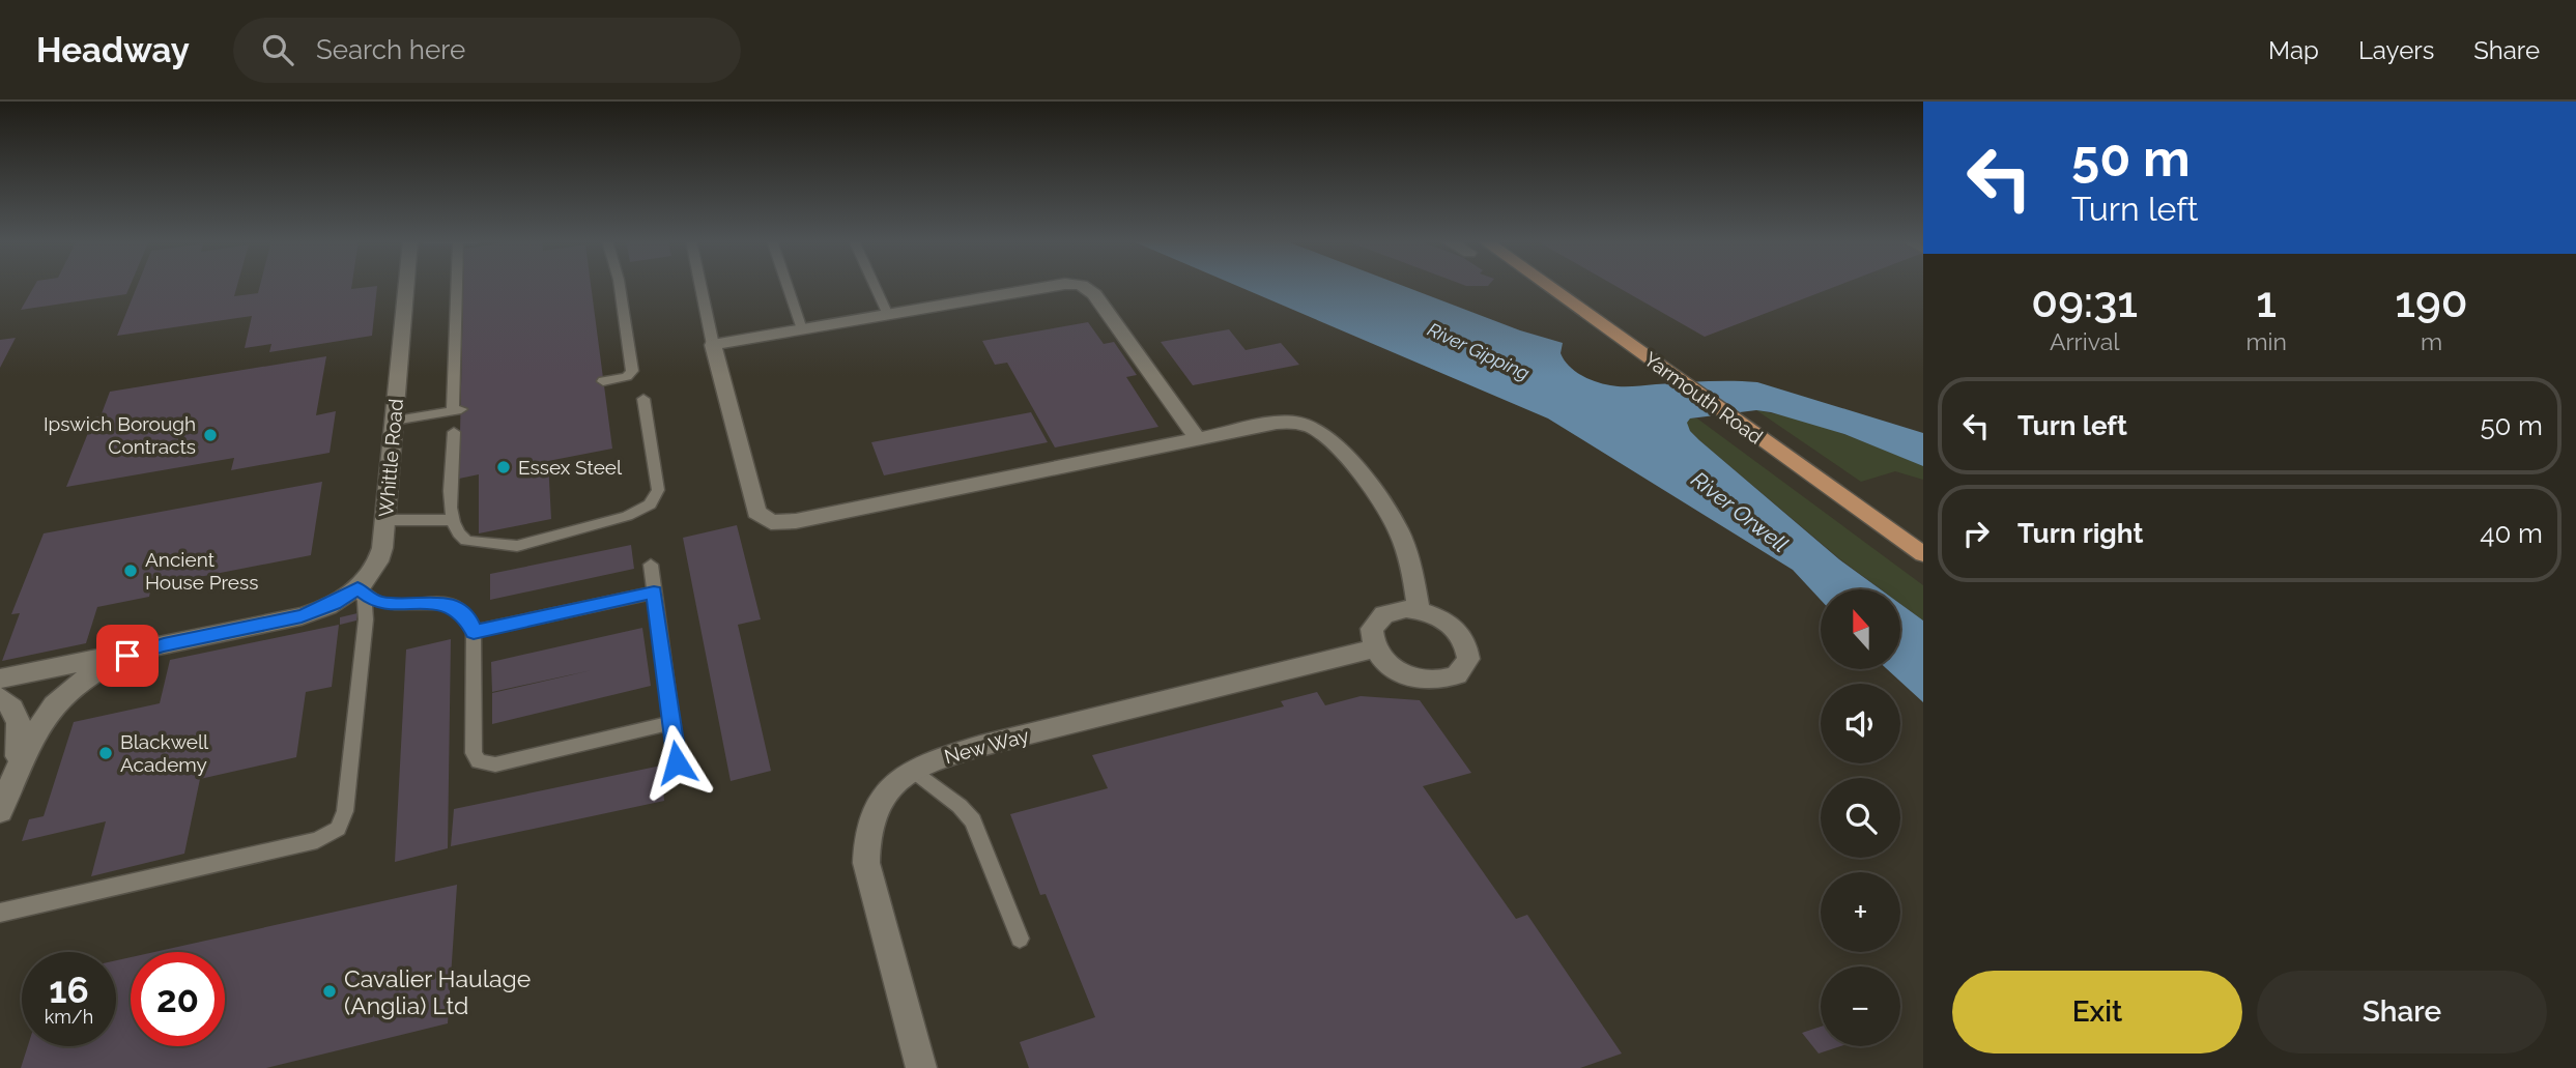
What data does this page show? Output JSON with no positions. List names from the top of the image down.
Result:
{
  "streets": {
    "main road": ["Yarmouth Road"],
    "street": ["Whittle Road", "New Way"]
  },
  "water": ["River Gipping", "River Orwell"],
  "places": [
    "Ipswich Borough Contracts",
    "Essex Steel",
    "Ancient House Press",
    "Blackwell Academy",
    "Cavalier Haulage (Anglia) Ltd"
  ],
  "north": "top",
  "page": {
    "header": "Headway",
    "search": "Search here",
    "nav": ["Map", "Layers", "Share"],
    "turn": ["50 m", "Turn left"],
    "eta": [
      "09:31",
      "Arrival",
      "1",
      "min",
      "190",
      "m"
    ],
    "list": [
      {
        "name": "Turn left",
        "value": "50 m"
      },
      {
        "name": "Turn right",
        "value": "40 m"
      }
    ],
    "map_buttons": ["+", "−"],
    "speed": "16 km/h",
    "limit": "20",
    "buttons": ["Exit", "Share"]
  }
}
